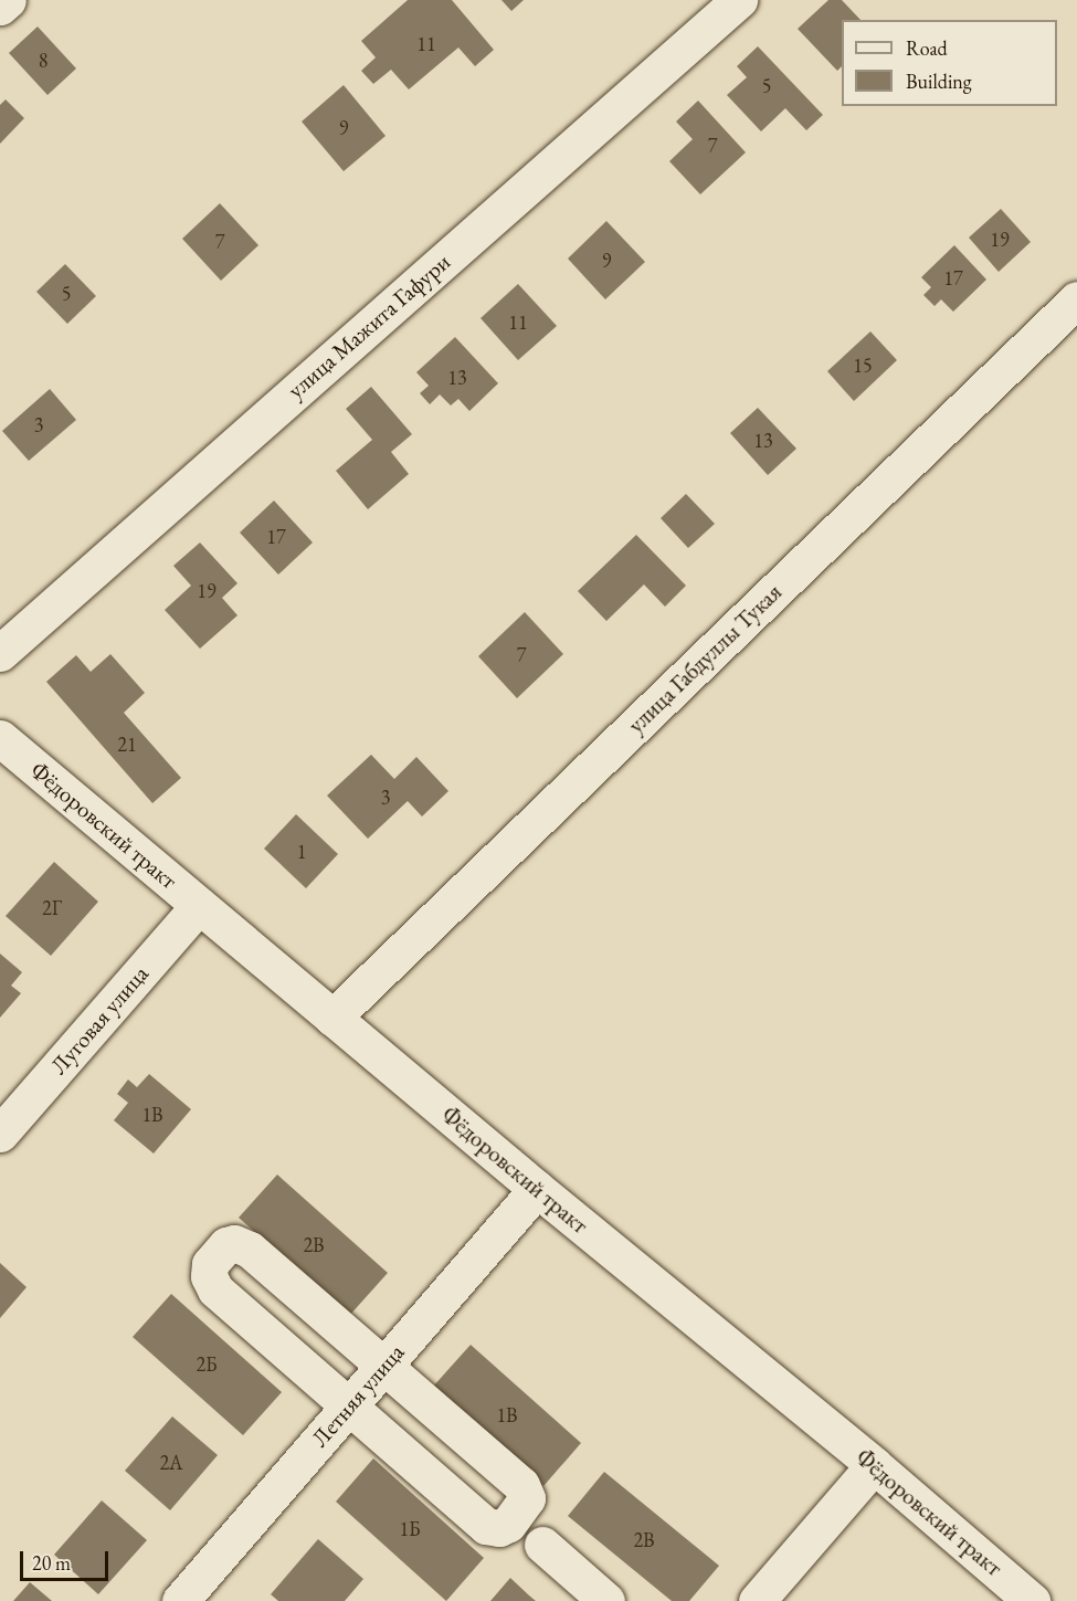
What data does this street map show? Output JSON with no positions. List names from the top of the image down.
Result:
{
  "streets": {
    "street": [
      "улица Мажита Гафури",
      "улица Габдуллы Тукая",
      "Фёдоровский тракт",
      "Луговая улица",
      "Летняя улица"
    ]
  },
  "crossings": [
    ["улица Габдуллы Тукая", "Фёдоровский тракт"],
    ["Фёдоровский тракт", "Луговая улица"],
    ["Фёдоровский тракт", "Летняя улица"]
  ],
  "house_numbers": [
    "11",
    "8",
    "5",
    "9",
    "7",
    "19",
    "7",
    "9",
    "17",
    "5",
    "11",
    "15",
    "13",
    "3",
    "13",
    "17",
    "19",
    "7",
    "21",
    "3",
    "1",
    "2Г",
    "1В",
    "2В",
    "2Б",
    "1В",
    "2А",
    "1Б",
    "2В"
  ],
  "legend": ["Road", "Building"],
  "scale_bar": "20 m"
}
